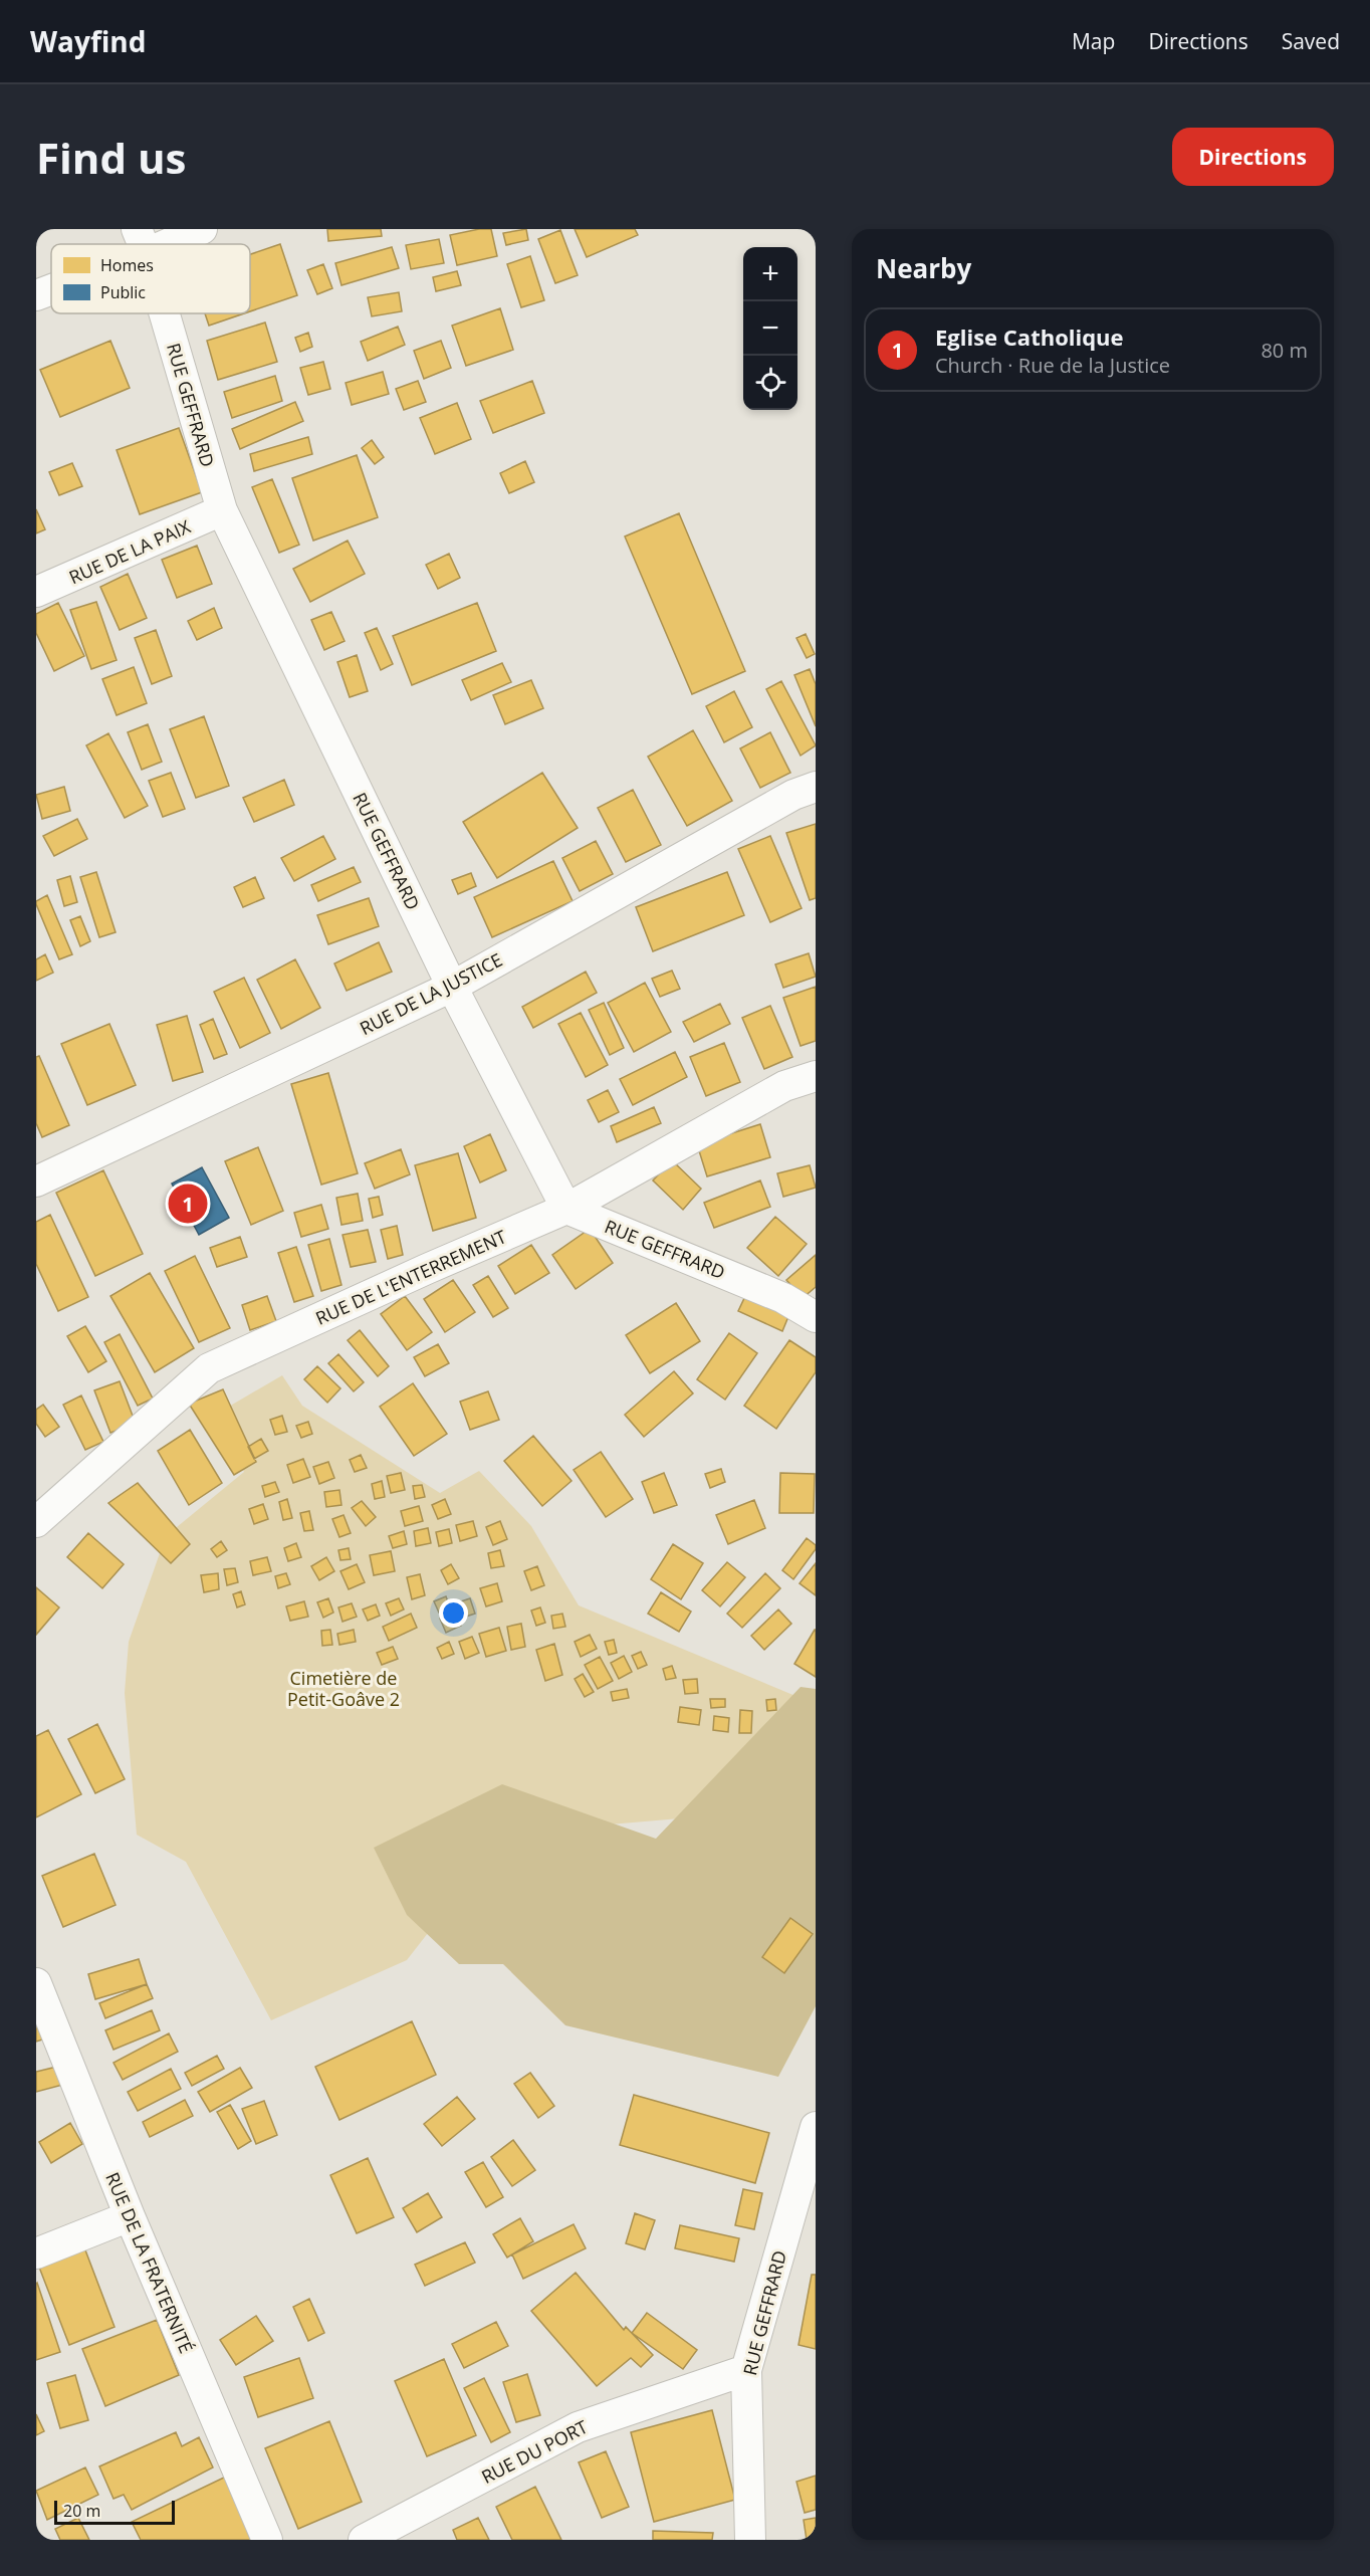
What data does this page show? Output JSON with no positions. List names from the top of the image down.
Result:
{
  "streets": {
    "street": [
      "RUE GEFFRARD",
      "RUE DE LA PAIX",
      "RUE DE LA JUSTICE",
      "RUE DE L'ENTERREMENT",
      "RUE DE LA FRATERNITÉ",
      "RUE DU PORT"
    ]
  },
  "crossings": [
    ["RUE GEFFRARD", "RUE DE LA PAIX"],
    ["RUE GEFFRARD", "RUE DE LA JUSTICE"],
    ["RUE GEFFRARD", "RUE DE L'ENTERREMENT"],
    ["RUE GEFFRARD", "RUE DU PORT"]
  ],
  "parks": ["Cimetière de Petit-Goâve 2"],
  "legend": ["Homes", "Public"],
  "scale_bar": "20 m",
  "page": {
    "header": "Wayfind",
    "nav": ["Map", "Directions", "Saved"],
    "buttons": "Directions",
    "title": "Find us",
    "heading": "Nearby",
    "map_buttons": ["+", "−"],
    "list": [
      {
        "mark": "1",
        "name": "Eglise Catholique",
        "note": "Church · Rue de la Justice",
        "value": "80 m"
      }
    ],
    "pins": "1",
    "scale": "20 m"
  }
}
